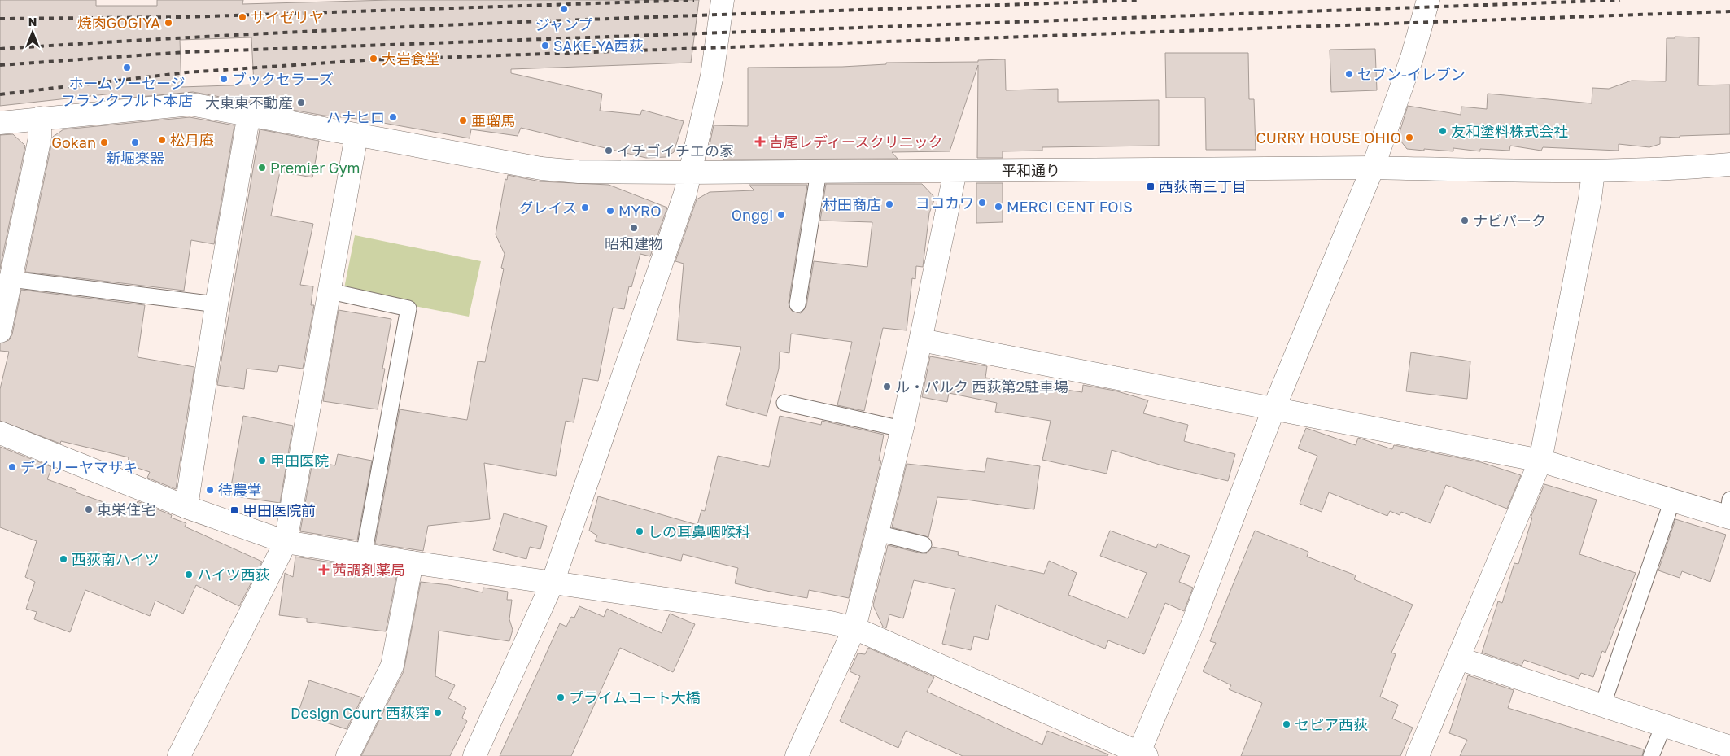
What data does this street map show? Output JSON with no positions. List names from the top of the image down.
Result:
{
  "streets": {
    "street": ["平和通り"]
  },
  "places": {
    "other": [
      "ジャンプ",
      "サイゼリヤ",
      "焼肉GOGIYA",
      "SAKE-YA西荻",
      "大岩食堂",
      "ホームソーセージ フランクフルト本店",
      "セブン-イレブン",
      "ブックセラーズ",
      "大東東不動産",
      "ハナヒロ",
      "亜瑠馬",
      "友和塗料株式会社",
      "CURRY HOUSE OHIO",
      "松月庵",
      "Gokan",
      "新堀楽器",
      "イチゴイチエの家",
      "Premier Gym",
      "ヨコカワ",
      "村田商店",
      "MERCI CENT FOIS",
      "グレイス",
      "MYRO",
      "Onggi",
      "ナビパーク",
      "昭和建物",
      "ル・パルク 西荻第2駐車場",
      "甲田医院",
      "デイリーヤマザキ",
      "待農堂",
      "東栄住宅",
      "しの耳鼻咽喉科",
      "西荻南ハイツ",
      "ハイツ西荻",
      "プライムコート大橋",
      "Design Court 西荻窪",
      "セピア西荻"
    ],
    "health": ["吉尾レディースクリニック", "茜調剤薬局"],
    "transit": ["西荻南三丁目", "甲田医院前"]
  },
  "north": "top"
}
